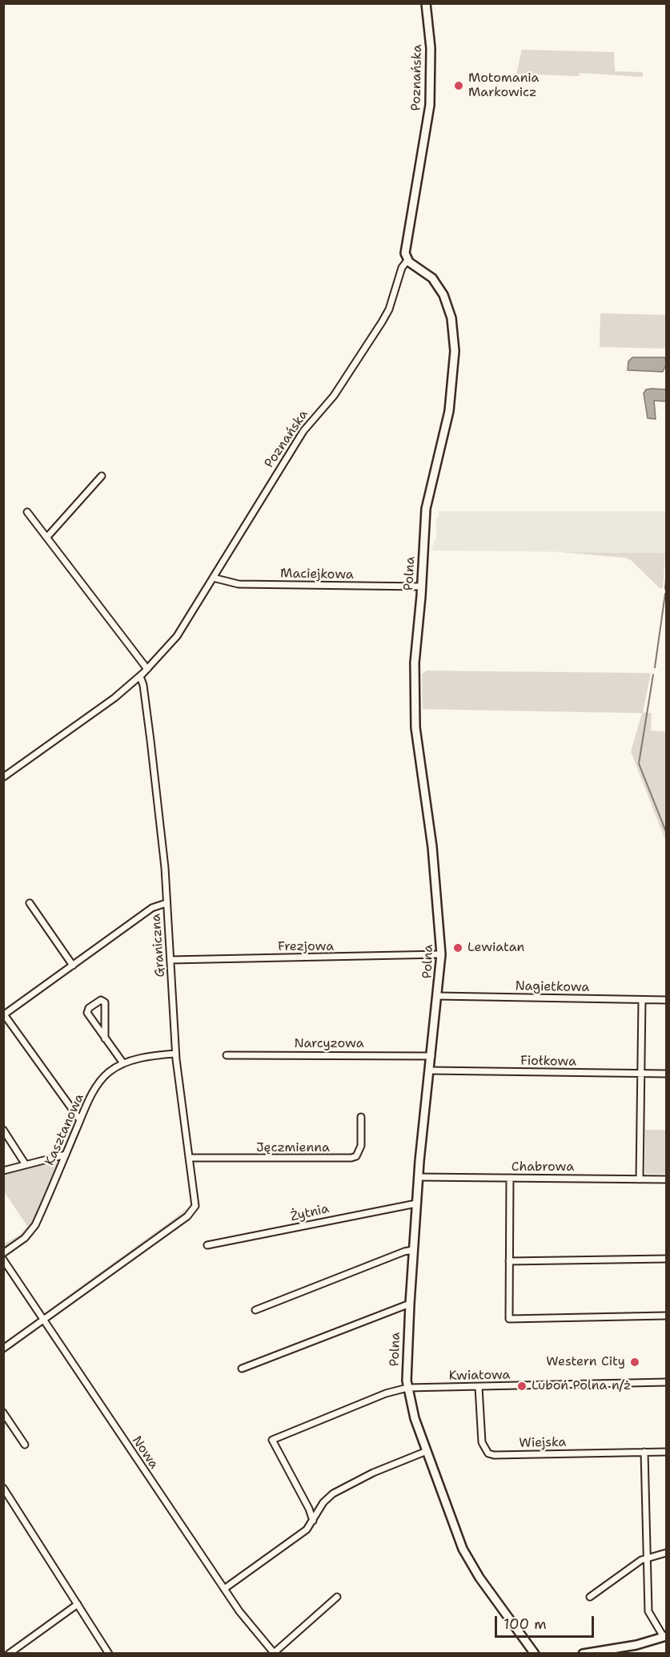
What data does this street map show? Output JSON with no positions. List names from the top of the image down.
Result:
{
  "streets": {
    "street": [
      "Poznańska",
      "Polna",
      "Maciejkowa",
      "Graniczna",
      "Frezjowa",
      "Nagietkowa",
      "Narcyzowa",
      "Fiołkowa",
      "Kasztanowa",
      "Jęczmienna",
      "Chabrowa",
      "Żytnia",
      "Kwiatowa",
      "Wiejska",
      "Nowa"
    ]
  },
  "crossings": [
    ["Poznańska", "Polna"],
    ["Poznańska", "Maciejkowa"],
    ["Poznańska", "Graniczna"],
    ["Polna", "Maciejkowa"],
    ["Polna", "Frezjowa"],
    ["Polna", "Nagietkowa"],
    ["Polna", "Narcyzowa"],
    ["Polna", "Fiołkowa"],
    ["Polna", "Chabrowa"],
    ["Polna", "Żytnia"],
    ["Polna", "Kwiatowa"],
    ["Graniczna", "Frezjowa"],
    ["Graniczna", "Kasztanowa"],
    ["Graniczna", "Jęczmienna"],
    ["Graniczna", "Nowa"],
    ["Kwiatowa", "Wiejska"]
  ],
  "places": [
    "Motomania Markowicz",
    "Lewiatan",
    "Western City",
    "Luboń Polna n/ż"
  ],
  "scale_bar": "100 m"
}
